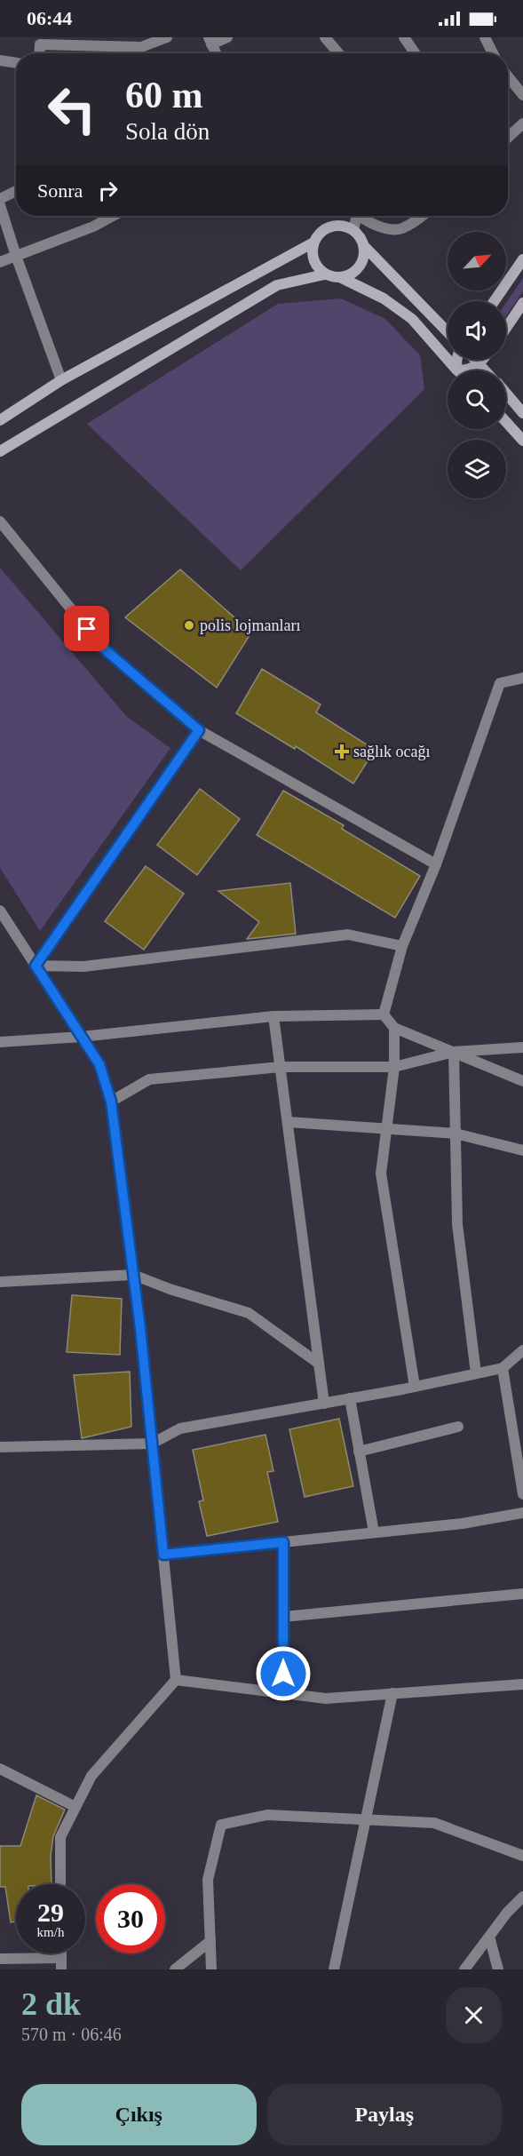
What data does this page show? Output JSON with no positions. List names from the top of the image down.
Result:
{
  "places": {
    "other": ["polis lojmanları"],
    "health": ["sağlık ocağı"]
  },
  "north": "top right",
  "page": {
    "status": "06:44",
    "turn": ["60 m", "Sola dön"],
    "then": "Sonra",
    "speed": "29 km/h",
    "limit": "30",
    "heading": ["2 dk", "570 m · 06:46"],
    "buttons": ["Çıkış", "Paylaş"]
  }
}
